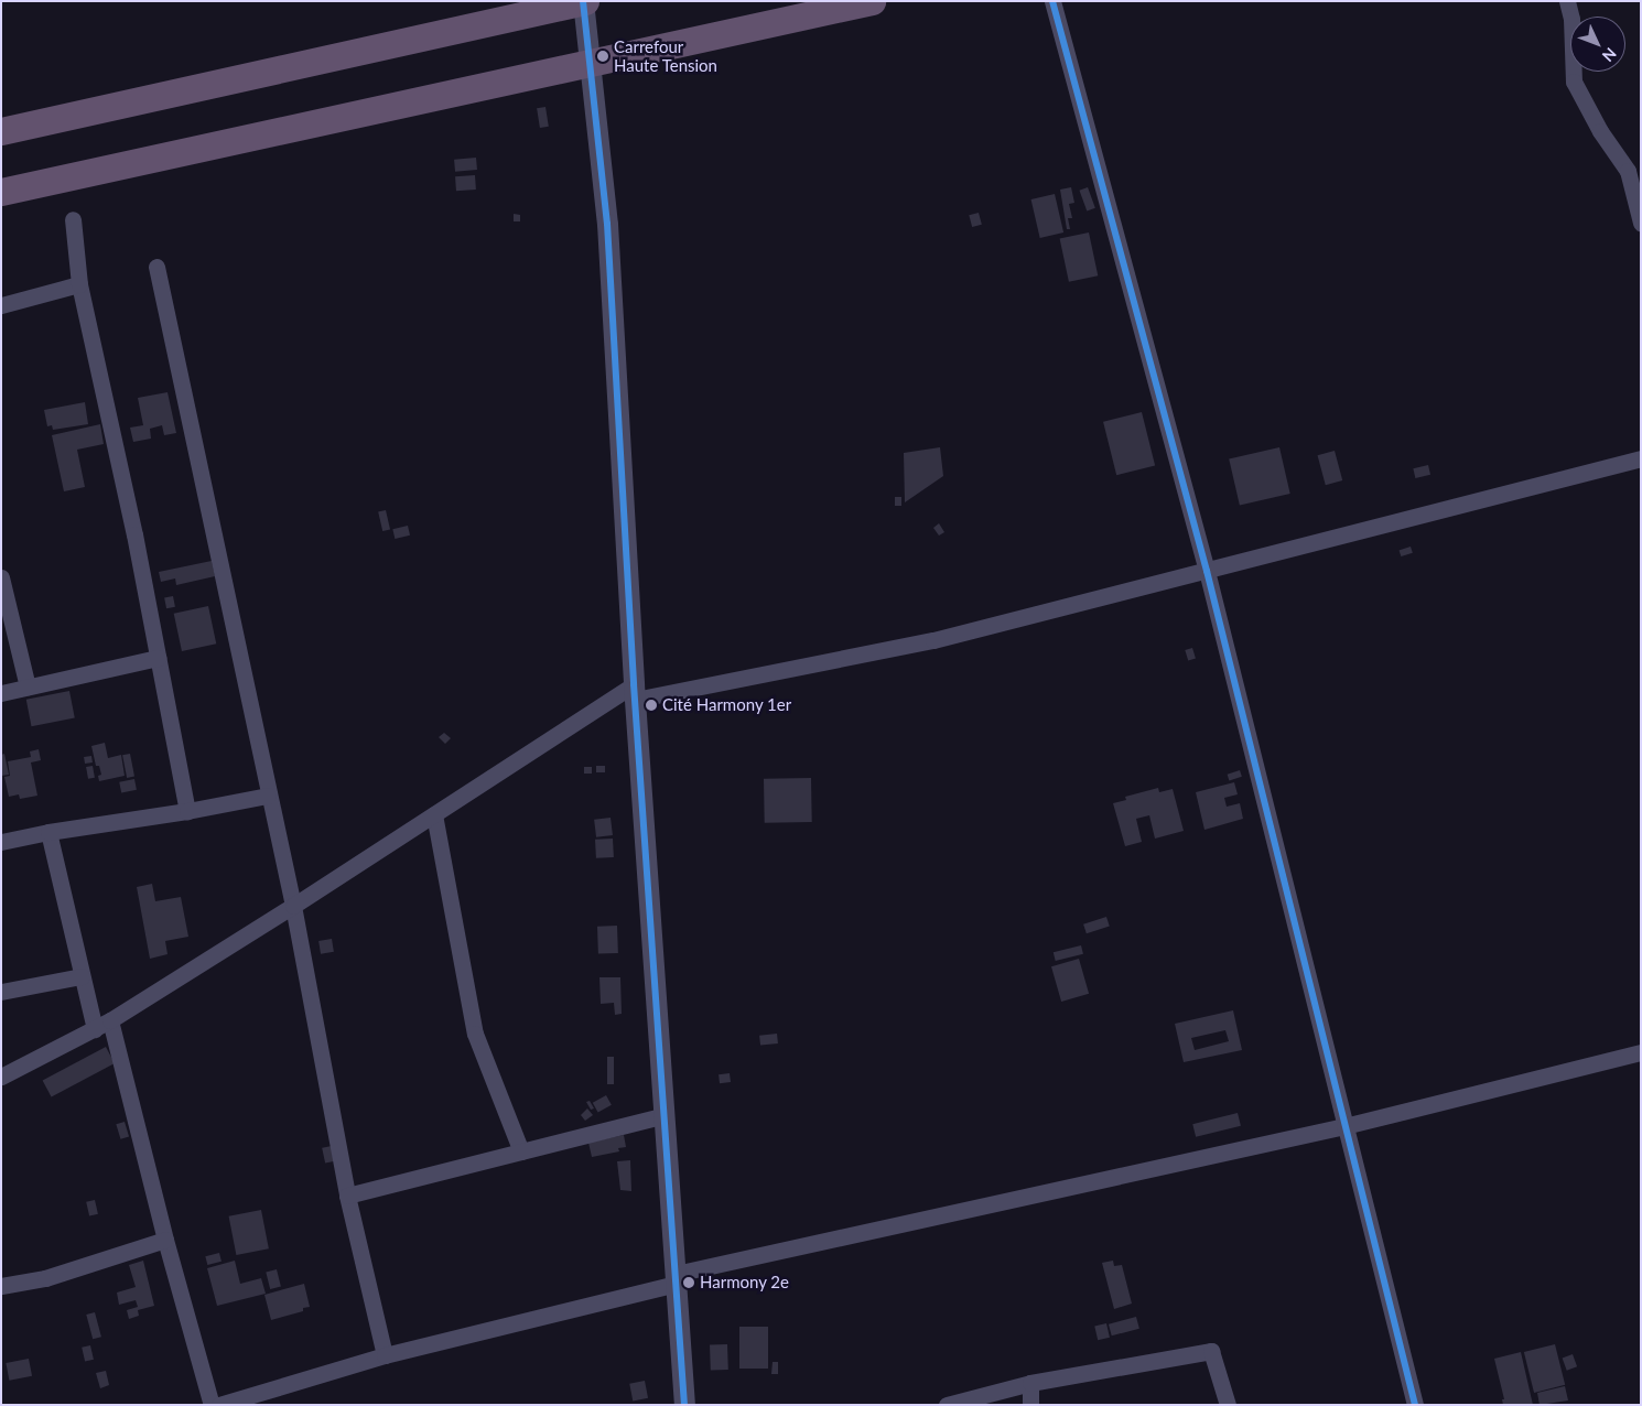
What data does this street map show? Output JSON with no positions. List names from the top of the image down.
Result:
{
  "places": ["Carrefour Haute Tension", "Cité Harmony 1er", "Harmony 2e"],
  "north": "bottom right"
}
